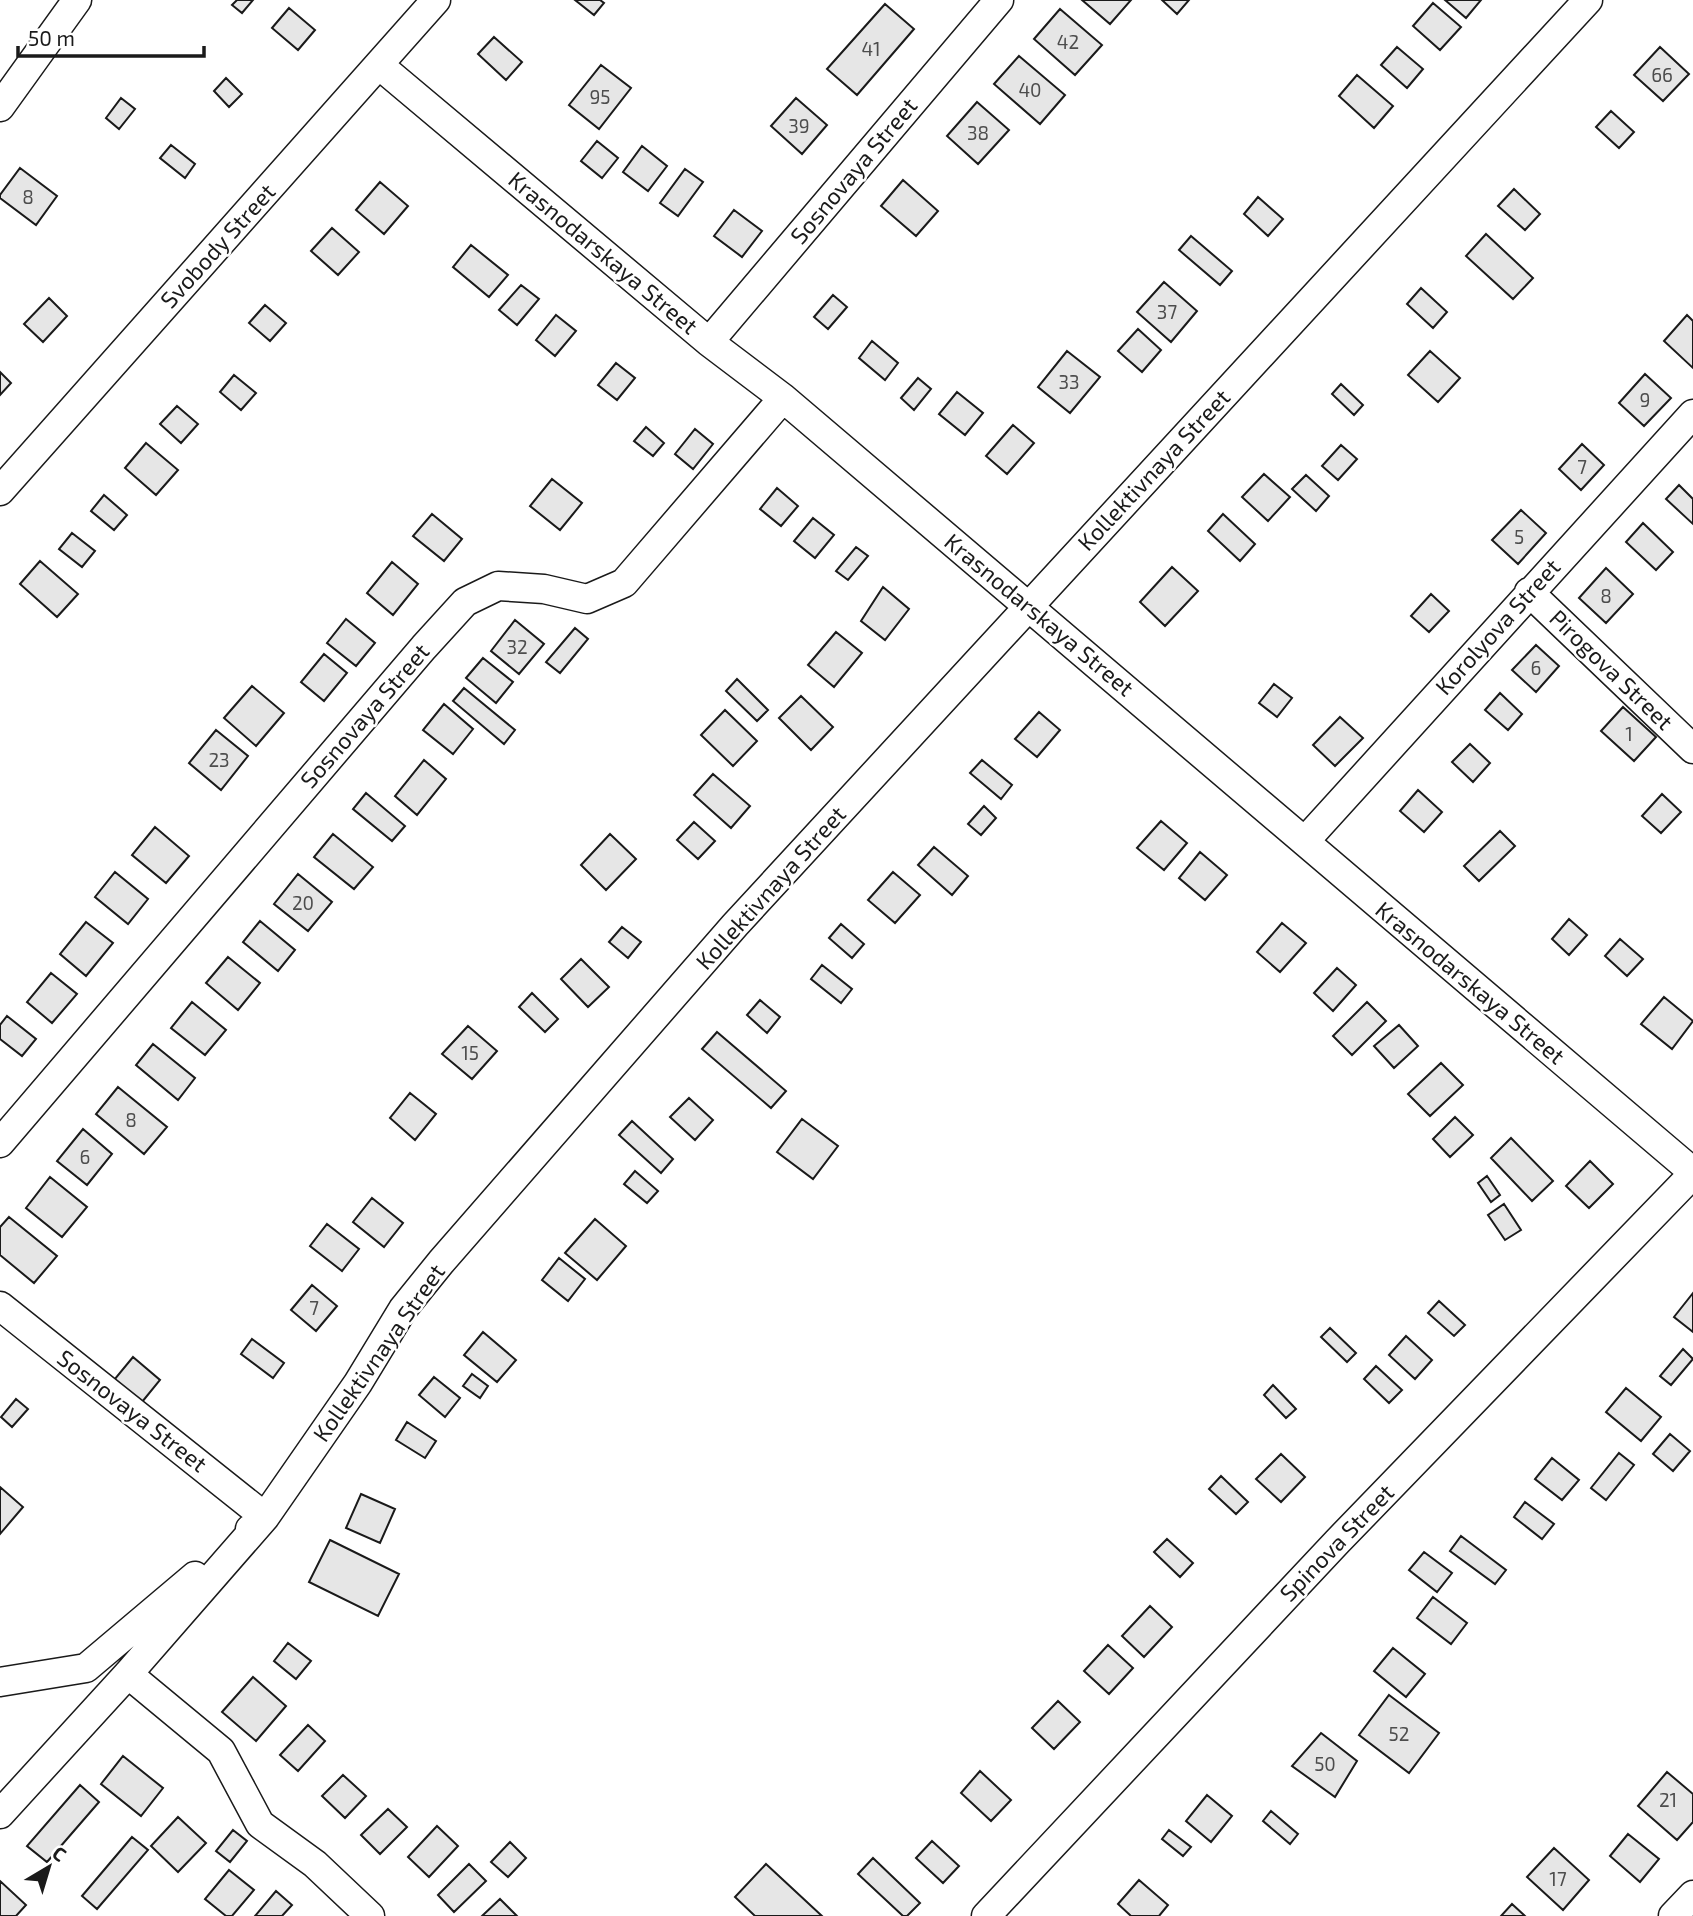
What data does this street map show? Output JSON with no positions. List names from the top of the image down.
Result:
{
  "streets": {
    "street": [
      "Sosnovaya Street",
      "Svobody Street",
      "Krasnodarskaya Street",
      "Kollektivnaya Street",
      "Korolyova Street",
      "Pirogova Street",
      "Spinova Street"
    ]
  },
  "crossings": [
    ["Sosnovaya Street", "Krasnodarskaya Street"],
    ["Sosnovaya Street", "Kollektivnaya Street"],
    ["Svobody Street", "Krasnodarskaya Street"],
    ["Krasnodarskaya Street", "Kollektivnaya Street"],
    ["Krasnodarskaya Street", "Korolyova Street"],
    ["Krasnodarskaya Street", "Spinova Street"],
    ["Korolyova Street", "Pirogova Street"]
  ],
  "house_numbers": [
    "42",
    "41",
    "66",
    "40",
    "95",
    "39",
    "38",
    "8",
    "37",
    "33",
    "9",
    "7",
    "5",
    "8",
    "32",
    "6",
    "1",
    "23",
    "20",
    "15",
    "8",
    "6",
    "7",
    "52",
    "50",
    "21",
    "17"
  ],
  "scale_bar": "50 m",
  "north": "top right"
}
